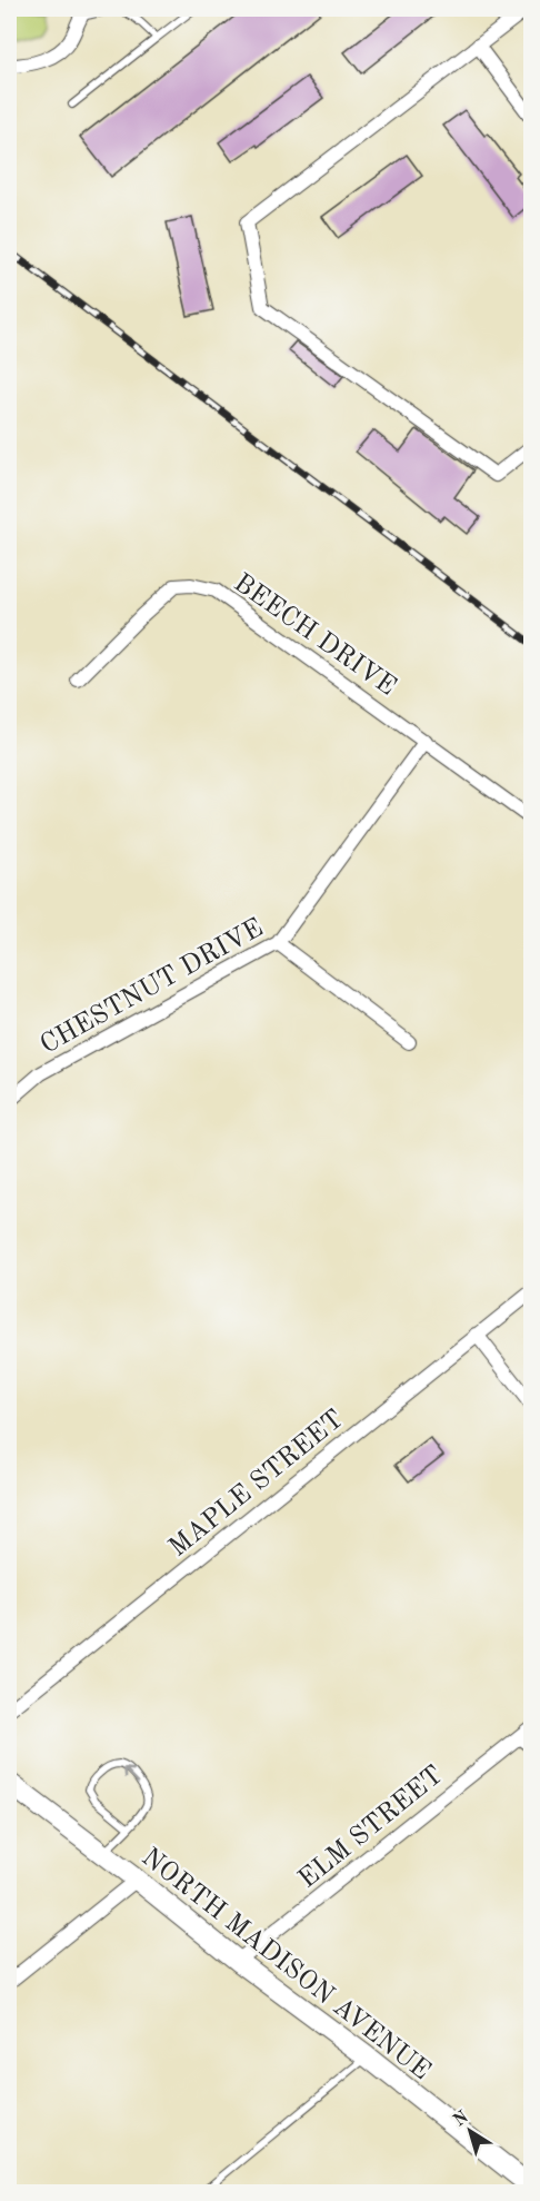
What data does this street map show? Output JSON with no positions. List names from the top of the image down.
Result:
{
  "streets": {
    "main road": ["NORTH MADISON AVENUE"],
    "street": [
      "BEECH DRIVE",
      "CHESTNUT DRIVE",
      "MAPLE STREET",
      "ELM STREET"
    ]
  },
  "crossings": [
    ["BEECH DRIVE", "CHESTNUT DRIVE"],
    ["ELM STREET", "NORTH MADISON AVENUE"]
  ],
  "north": "top left"
}
